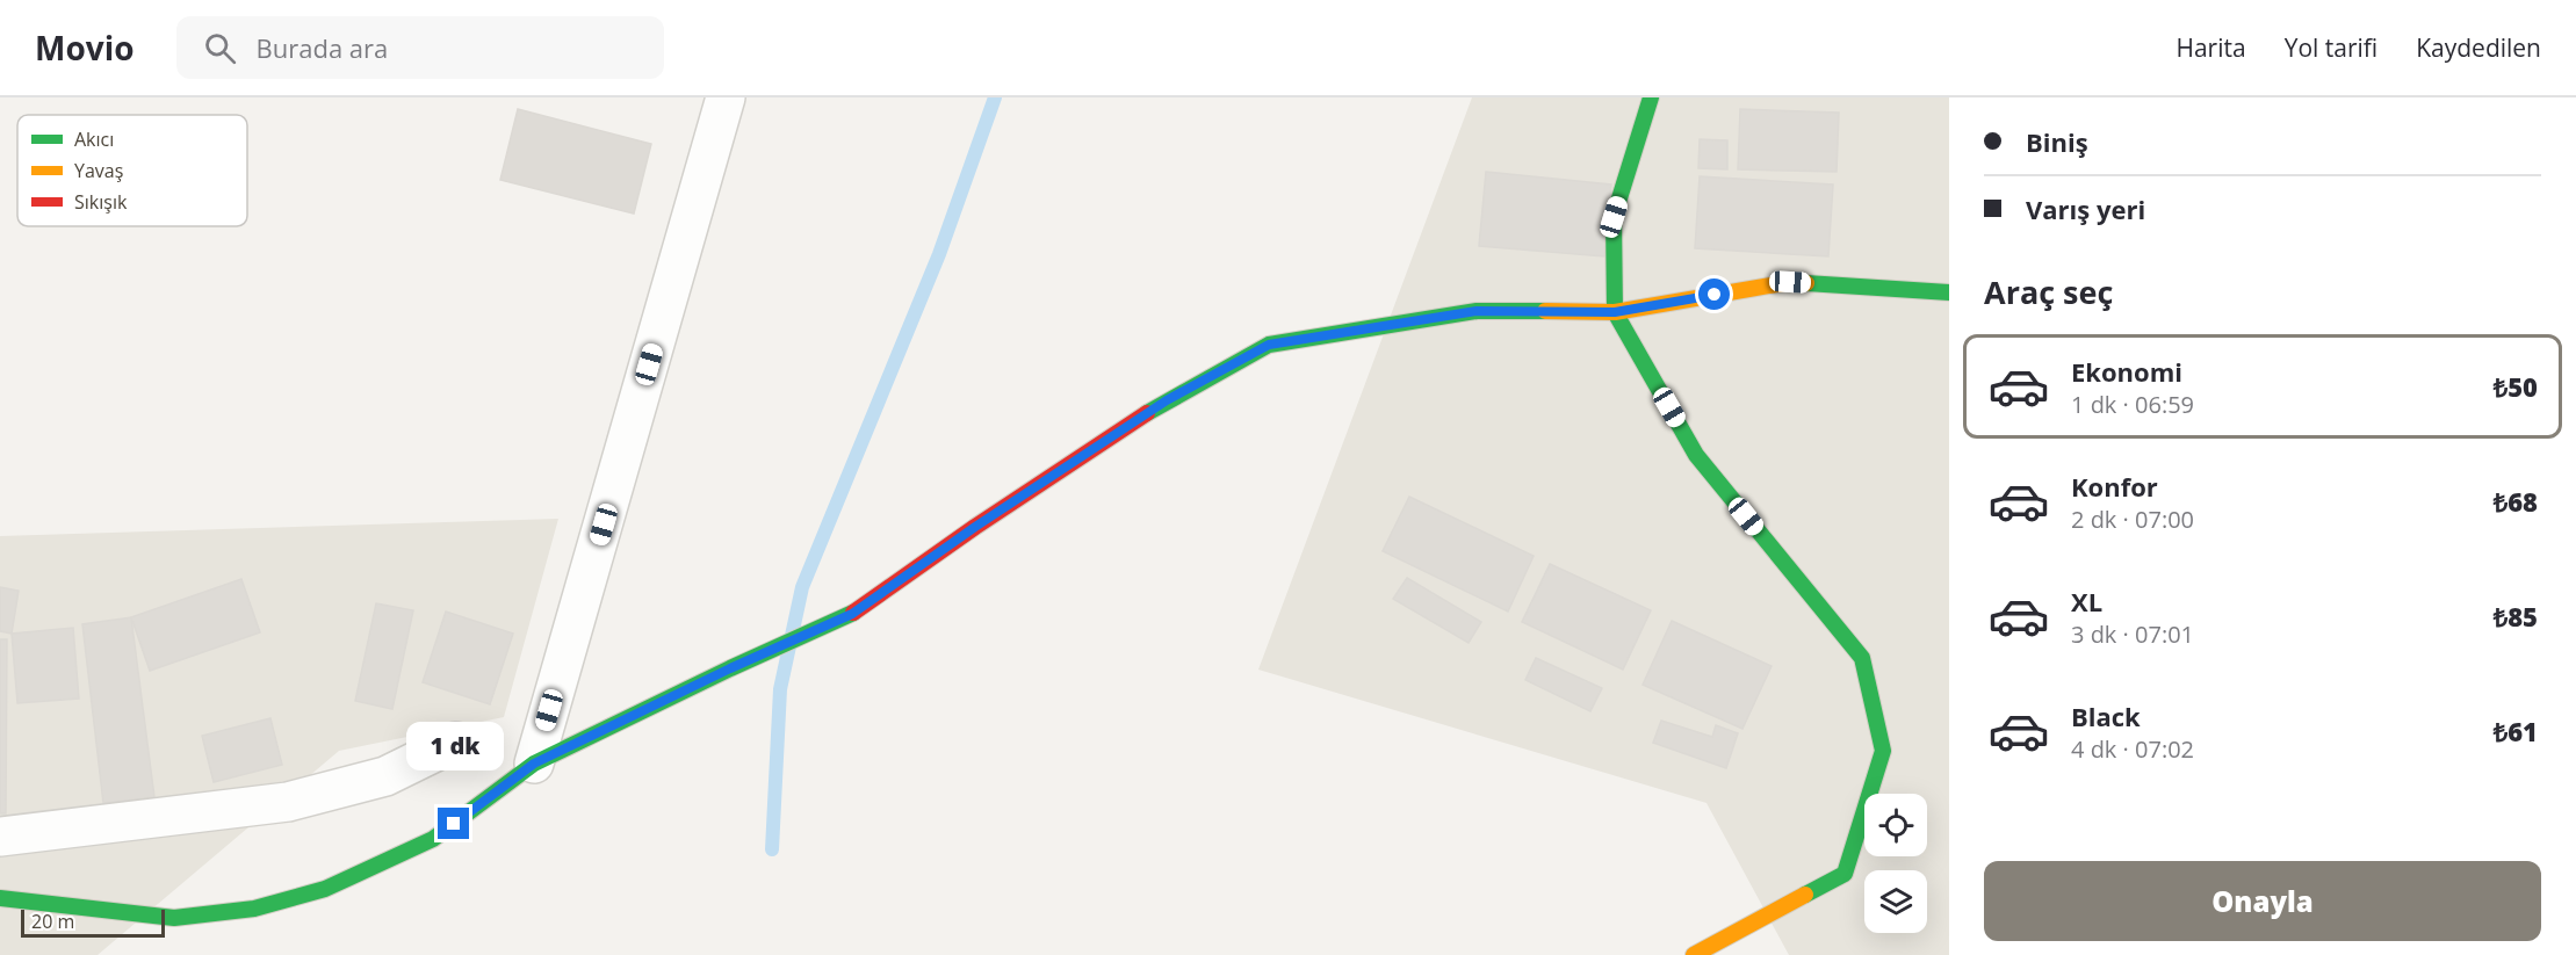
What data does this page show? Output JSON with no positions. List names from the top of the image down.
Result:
{
  "legend": ["Akıcı", "Yavaş", "Sıkışık"],
  "scale_bar": "20 m",
  "page": {
    "header": "Movio",
    "search": "Burada ara",
    "nav": ["Harita", "Yol tarifi", "Kaydedilen"],
    "banner": ["Biniş", "Varış yeri"],
    "heading": "Araç seç",
    "list": [
      {
        "name": "Ekonomi",
        "note": "1 dk · 06:59",
        "value": "₺50"
      },
      {
        "name": "Konfor",
        "note": "2 dk · 07:00",
        "value": "₺68"
      },
      {
        "name": "XL",
        "note": "3 dk · 07:01",
        "value": "₺85"
      },
      {
        "name": "Black",
        "note": "4 dk · 07:02",
        "value": "₺61"
      }
    ],
    "bubble": "1 dk",
    "buttons": "Onayla",
    "scale": "20 m"
  }
}
